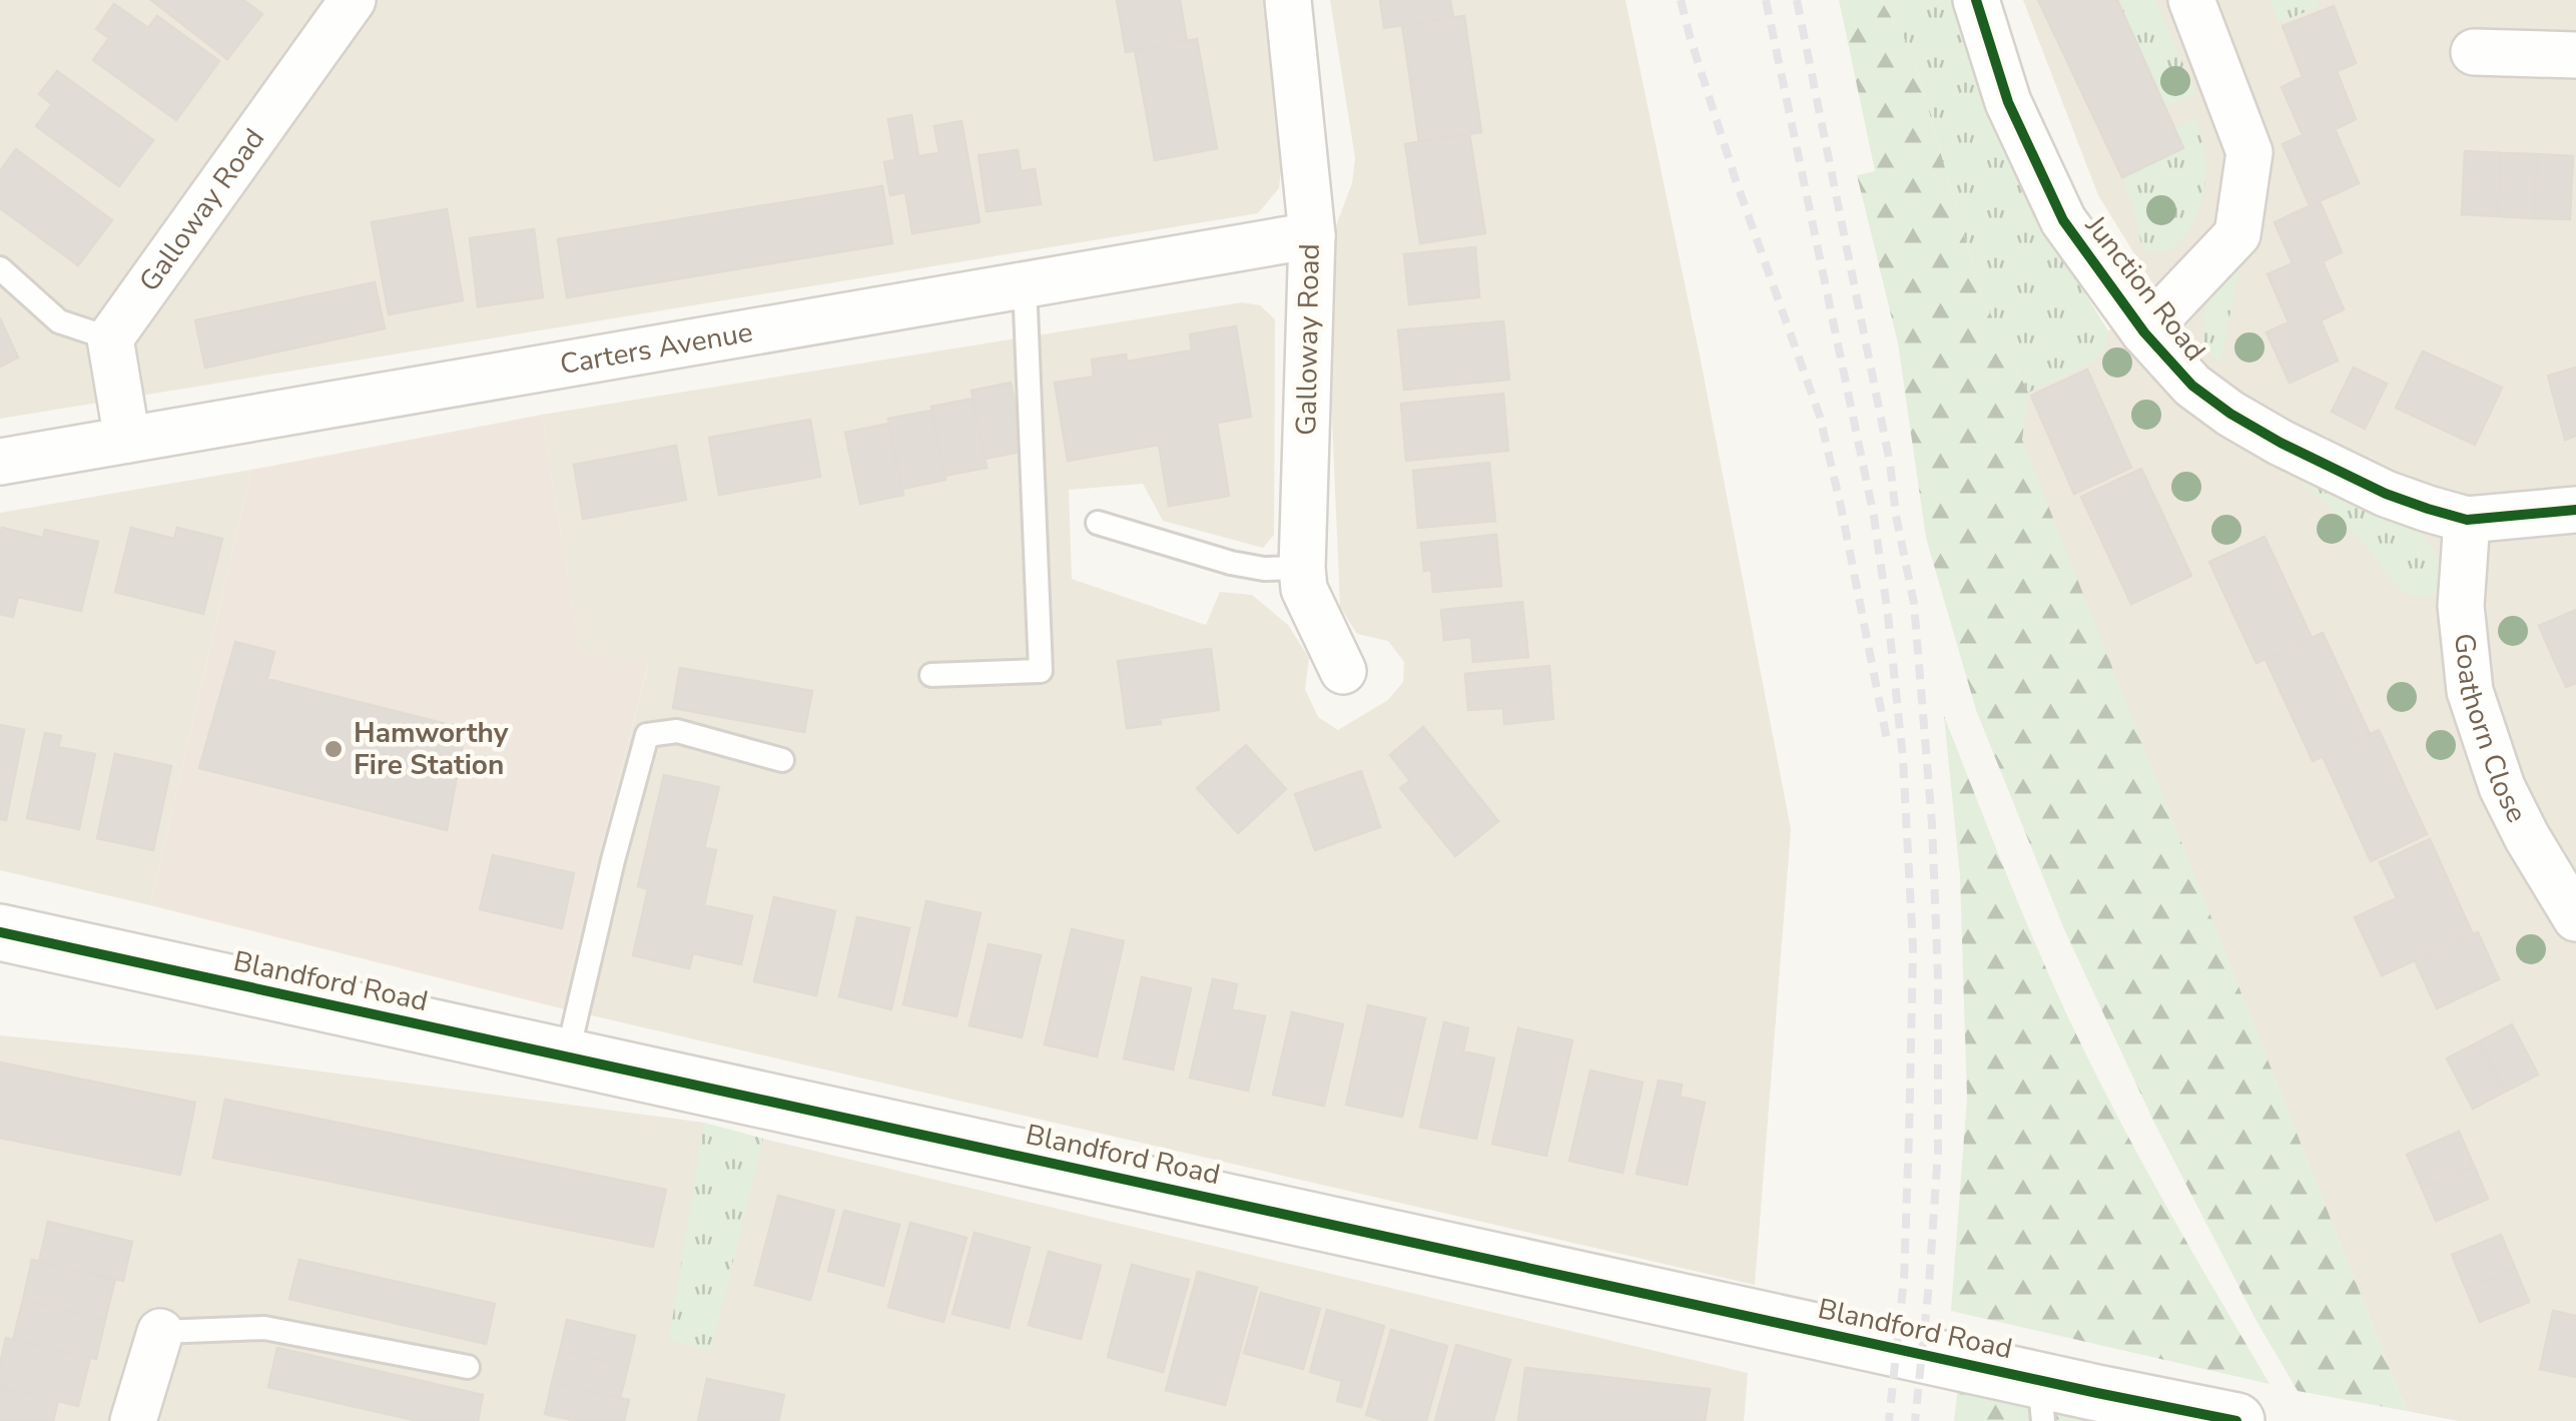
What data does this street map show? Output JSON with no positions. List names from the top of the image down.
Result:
{
  "streets": {
    "main road": ["Blandford Road"],
    "street": [
      "Galloway Road",
      "Junction Road",
      "Carters Avenue",
      "Goathorn Close"
    ]
  },
  "crossings": [
    ["Galloway Road", "Carters Avenue"],
    ["Junction Road", "Goathorn Close"]
  ],
  "places": ["Hamworthy Fire Station"]
}
